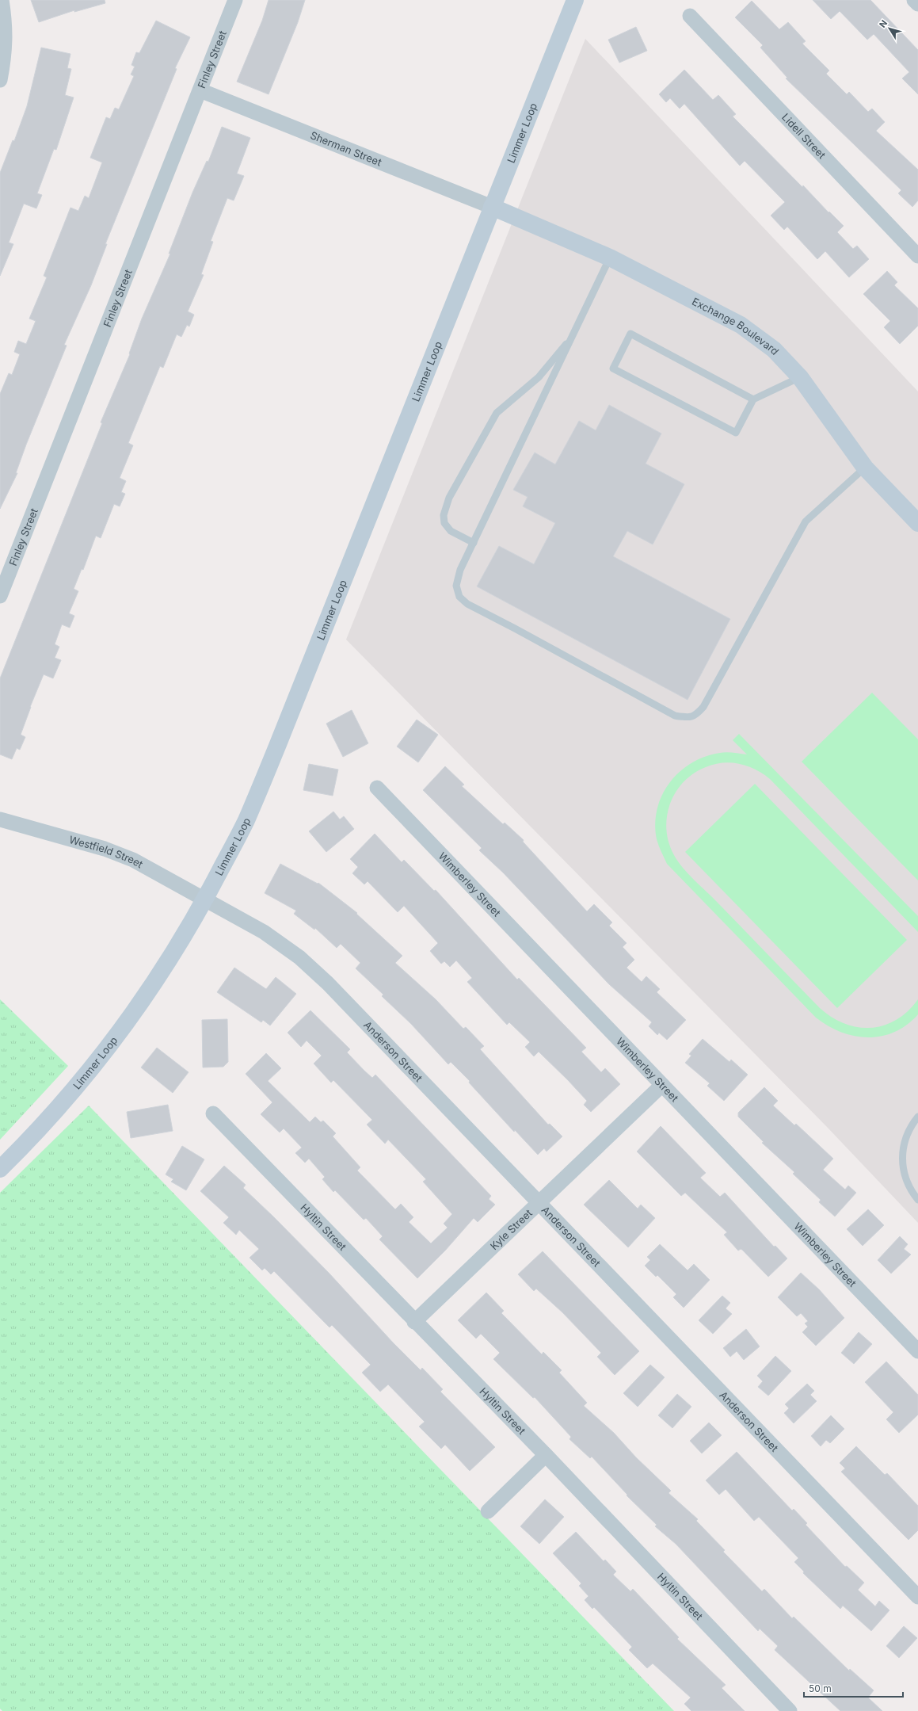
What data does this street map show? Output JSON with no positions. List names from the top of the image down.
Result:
{
  "streets": {
    "street": [
      "Finley Street",
      "Limmer Loop",
      "Lidell Street",
      "Sherman Street",
      "Exchange Boulevard",
      "Westfield Street",
      "Wimberley Street",
      "Anderson Street",
      "Hyltin Street",
      "Kyle Street"
    ]
  },
  "crossings": [
    ["Finley Street", "Sherman Street"],
    ["Limmer Loop", "Sherman Street"],
    ["Limmer Loop", "Exchange Boulevard"],
    ["Limmer Loop", "Westfield Street"],
    ["Limmer Loop", "Anderson Street"],
    ["Sherman Street", "Exchange Boulevard"],
    ["Westfield Street", "Anderson Street"],
    ["Wimberley Street", "Kyle Street"],
    ["Anderson Street", "Kyle Street"],
    ["Hyltin Street", "Kyle Street"]
  ],
  "scale_bar": "50 m",
  "north": "top left"
}
